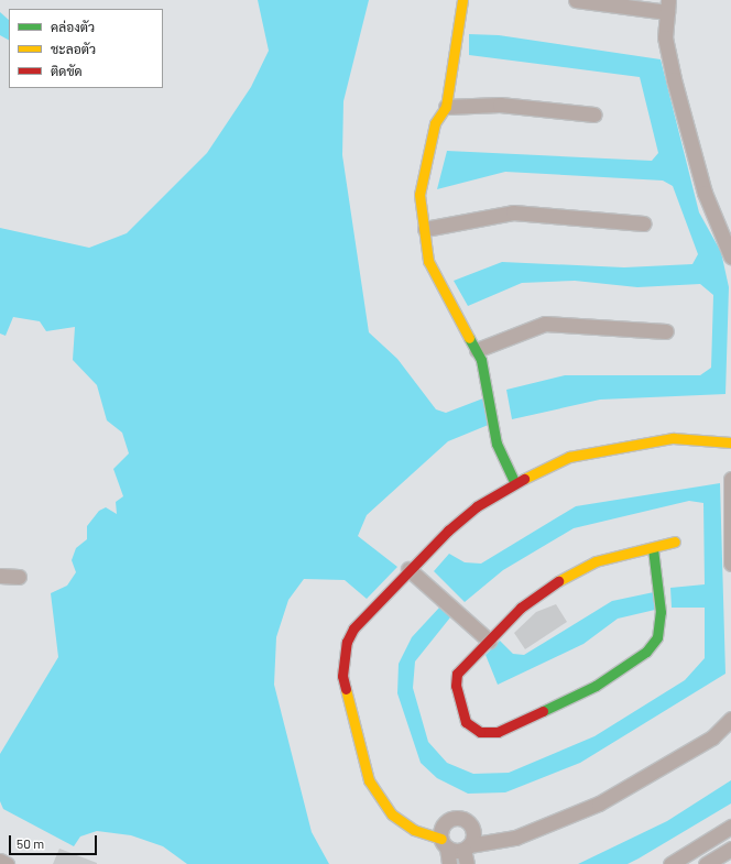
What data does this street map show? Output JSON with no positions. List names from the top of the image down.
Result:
{
  "legend": ["คล่องตัว", "ชะลอตัว", "ติดขัด"],
  "scale_bar": "50 m"
}
